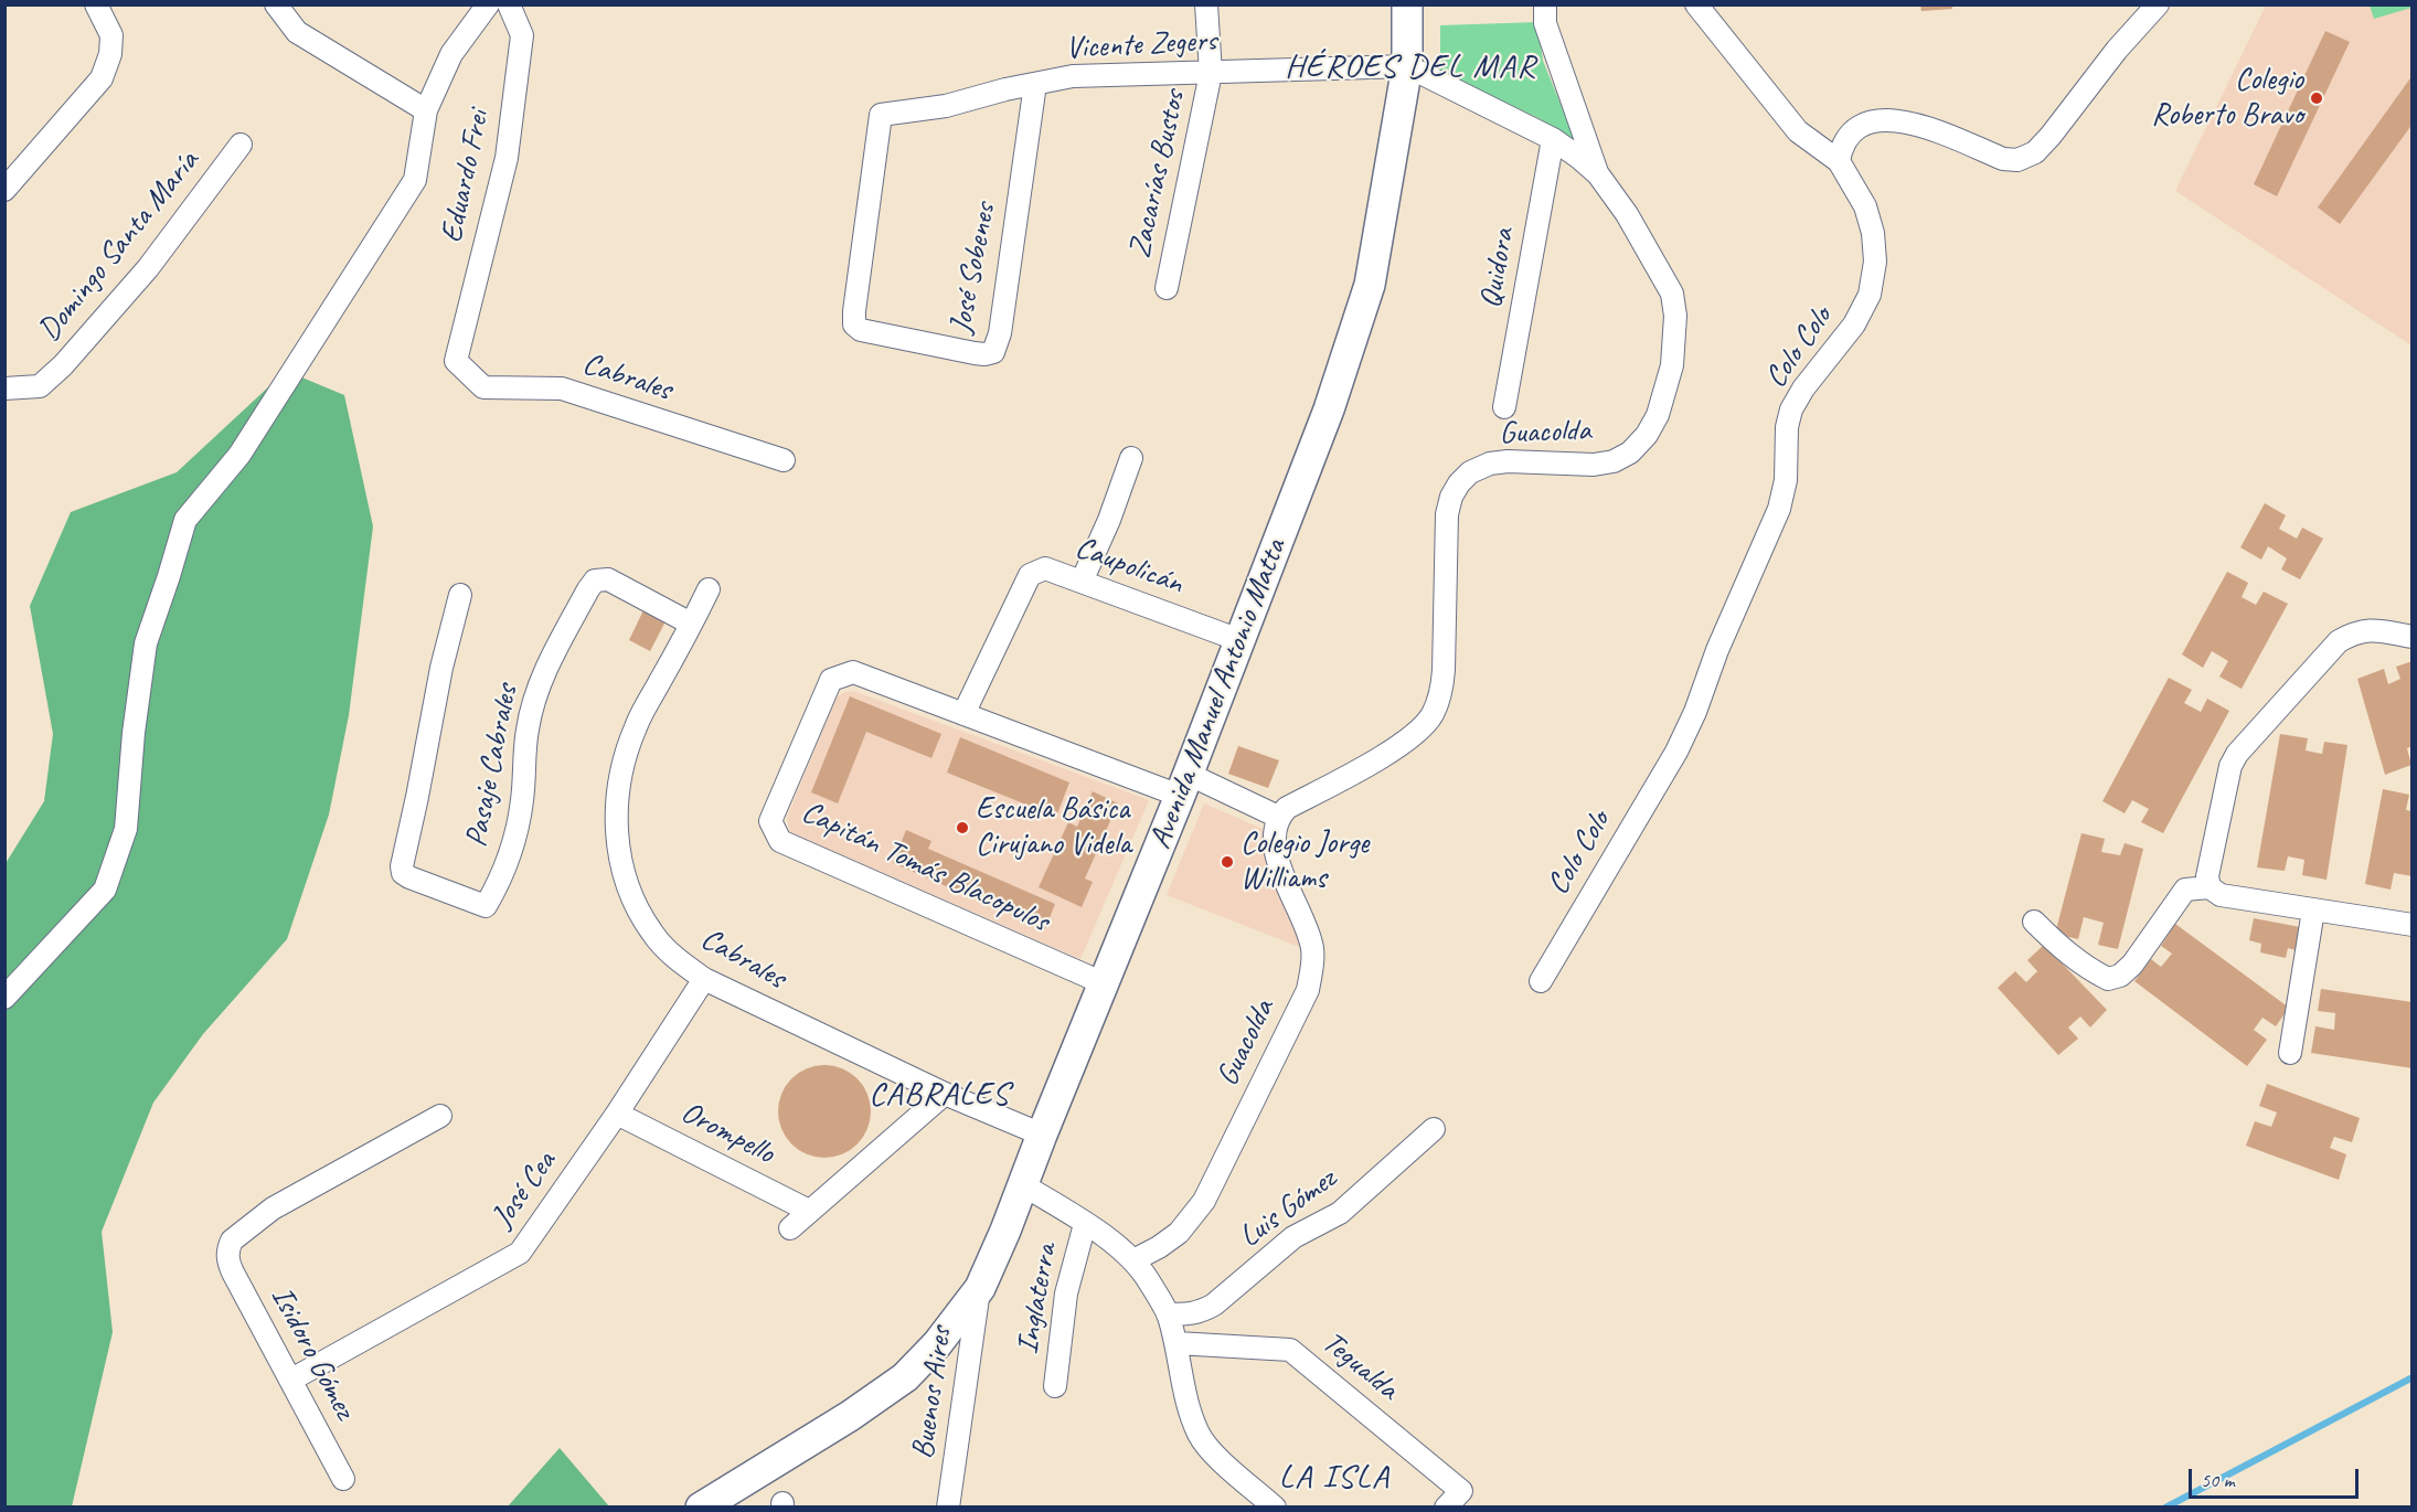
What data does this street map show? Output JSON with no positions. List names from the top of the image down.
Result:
{
  "streets": {
    "main road": ["Avenida Manuel Antonio Matta"],
    "street": [
      "Vicente Zegers",
      "Zacarías Bustos",
      "Eduardo Frei",
      "Domingo Santa María",
      "José Sobenes",
      "Quidora",
      "Colo Colo",
      "Cabrales",
      "Guacolda",
      "Caupolicán",
      "Pasaje Cabrales",
      "Capitán Tomás Blacopulos",
      "Orompello",
      "José Cea",
      "Luis Gómez",
      "Inglaterra",
      "Isidoro Gómez",
      "Tegualda",
      "Buenos Aires"
    ]
  },
  "crossings": [
    ["Vicente Zegers", "Zacarías Bustos"],
    ["Vicente Zegers", "José Sobenes"],
    ["Vicente Zegers", "Guacolda"],
    ["Vicente Zegers", "Avenida Manuel Antonio Matta"],
    ["Eduardo Frei", "Cabrales"],
    ["Quidora", "Guacolda"],
    ["Cabrales", "Avenida Manuel Antonio Matta"],
    ["Cabrales", "Pasaje Cabrales"],
    ["Cabrales", "José Cea"],
    ["Guacolda", "Avenida Manuel Antonio Matta"],
    ["Caupolicán", "Avenida Manuel Antonio Matta"],
    ["Caupolicán", "Capitán Tomás Blacopulos"],
    ["Avenida Manuel Antonio Matta", "Capitán Tomás Blacopulos"],
    ["Avenida Manuel Antonio Matta", "Buenos Aires"],
    ["Orompello", "José Cea"],
    ["José Cea", "Isidoro Gómez"]
  ],
  "districts": ["HÉROES DEL MAR", "CABRALES", "LA ISLA"],
  "places": ["Colegio Roberto Bravo", "Escuela Básica Cirujano Videla", "Colegio Jorge Williams"],
  "scale_bar": "50 m"
}
